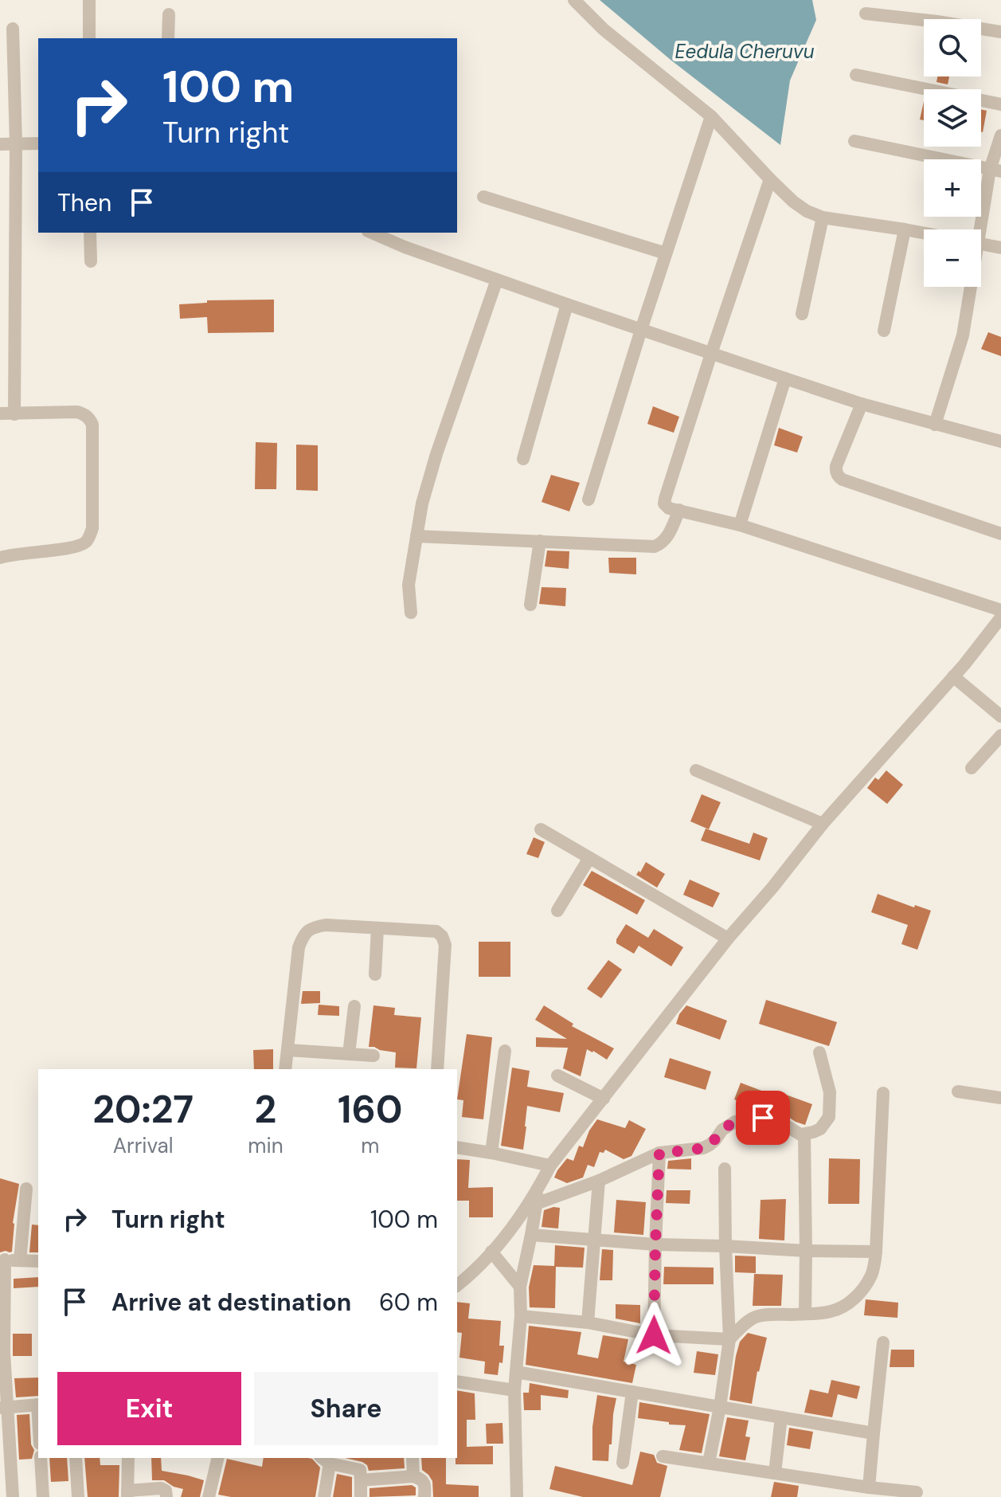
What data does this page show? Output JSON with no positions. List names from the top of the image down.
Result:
{
  "water": ["Eedula Cheruvu"],
  "page": {
    "map_buttons": ["+", "−"],
    "turn": ["100 m", "Turn right"],
    "then": "Then",
    "eta": [
      "20:27",
      "Arrival",
      "2",
      "min",
      "160",
      "m"
    ],
    "list": [
      {
        "name": "Turn right",
        "value": "100 m"
      },
      {
        "name": "Arrive at destination",
        "value": "60 m"
      }
    ],
    "buttons": ["Exit", "Share"]
  }
}
